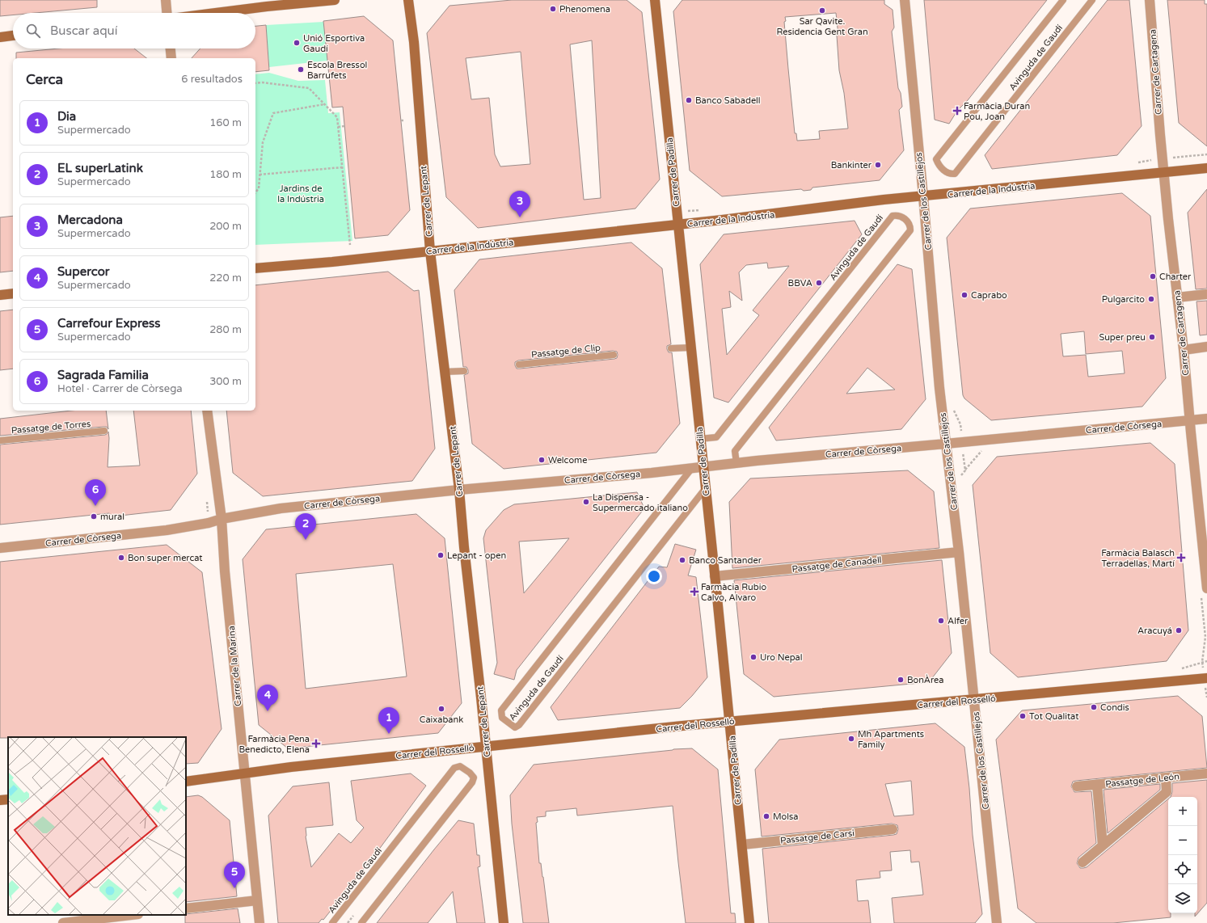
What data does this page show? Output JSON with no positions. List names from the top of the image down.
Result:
{
  "streets": {
    "main road": [
      "Carrer de Padilla",
      "Carrer de la Indústria",
      "Carrer de Lepant",
      "Carrer del Rosselló"
    ],
    "street": [
      "Carrer de Cartagena",
      "Carrer de los Castillejos",
      "Carrer de Còrsega",
      "Passatge de Canadell",
      "Carrer de la Marina",
      "Passatge de León",
      "Passatge de Carsi"
    ],
    "lane": ["Avinguda de Gaudí", "Passatge de Clip", "Passatge de Torres"]
  },
  "crossings": [
    ["Avinguda de Gaudí", "Carrer de Padilla"],
    ["Avinguda de Gaudí", "Carrer de Còrsega"],
    ["Carrer de Cartagena", "Carrer de la Indústria"],
    ["Carrer de Cartagena", "Carrer de Còrsega"],
    ["Carrer de Padilla", "Carrer de la Indústria"],
    ["Carrer de Padilla", "Carrer de Còrsega"],
    ["Carrer de Padilla", "Passatge de Canadell"],
    ["Carrer de Padilla", "Carrer del Rosselló"],
    ["Carrer de Padilla", "Passatge de Carsi"],
    ["Carrer de la Indústria", "Carrer de Lepant"],
    ["Carrer de la Indústria", "Carrer de los Castillejos"],
    ["Carrer de Lepant", "Carrer de Còrsega"],
    ["Carrer de Lepant", "Carrer del Rosselló"],
    ["Carrer de los Castillejos", "Carrer de Còrsega"],
    ["Carrer de los Castillejos", "Passatge de Canadell"],
    ["Carrer de los Castillejos", "Carrer del Rosselló"],
    ["Carrer de Còrsega", "Carrer de la Marina"],
    ["Carrer de la Marina", "Carrer del Rosselló"]
  ],
  "parks": ["Jardins de la Indústria"],
  "places": {
    "other": [
      "Phenomena",
      "Sar Qavite. Residencia Gent Gran",
      "Unió Esportiva Gaudí",
      "Escola Bressol Barrufets",
      "Banco Sabadell",
      "Bankinter",
      "Charter",
      "BBVA",
      "Caprabo",
      "Pulgarcito",
      "Super preu",
      "Welcome",
      "La Dispensa - Supermercado italiano",
      "mural",
      "Lepant - open",
      "Bon super mercat",
      "Banco Santander",
      "Alfer",
      "Aracuyá",
      "Uro Nepal",
      "BonÀrea",
      "Condis",
      "Caixabank",
      "Tot Qualitat",
      "Mh Apartments Family",
      "Molsa"
    ],
    "health": [
      "Farmàcia Duran Pou, Joan",
      "Farmàcia Balasch Terradellas, Martí",
      "Farmàcia Rubio Calvo, Alvaro",
      "Farmàcia Pena Benedicto, Elena"
    ]
  },
  "page": {
    "search": "Buscar aquí",
    "heading": ["Cerca", "6 resultados"],
    "list": [
      {
        "mark": "1",
        "name": "Dia",
        "note": "Supermercado",
        "value": "160 m"
      },
      {
        "mark": "2",
        "name": "EL superLatink",
        "note": "Supermercado",
        "value": "180 m"
      },
      {
        "mark": "3",
        "name": "Mercadona",
        "note": "Supermercado",
        "value": "200 m"
      },
      {
        "mark": "4",
        "name": "Supercor",
        "note": "Supermercado",
        "value": "220 m"
      },
      {
        "mark": "5",
        "name": "Carrefour Express",
        "note": "Supermercado",
        "value": "280 m"
      },
      {
        "mark": "6",
        "name": "Sagrada Familia",
        "note": "Hotel · Carrer de Còrsega",
        "value": "300 m"
      }
    ],
    "pins": [
      "3",
      "6",
      "2",
      "4",
      "1",
      "5"
    ],
    "map_buttons": ["+", "−"]
  }
}
